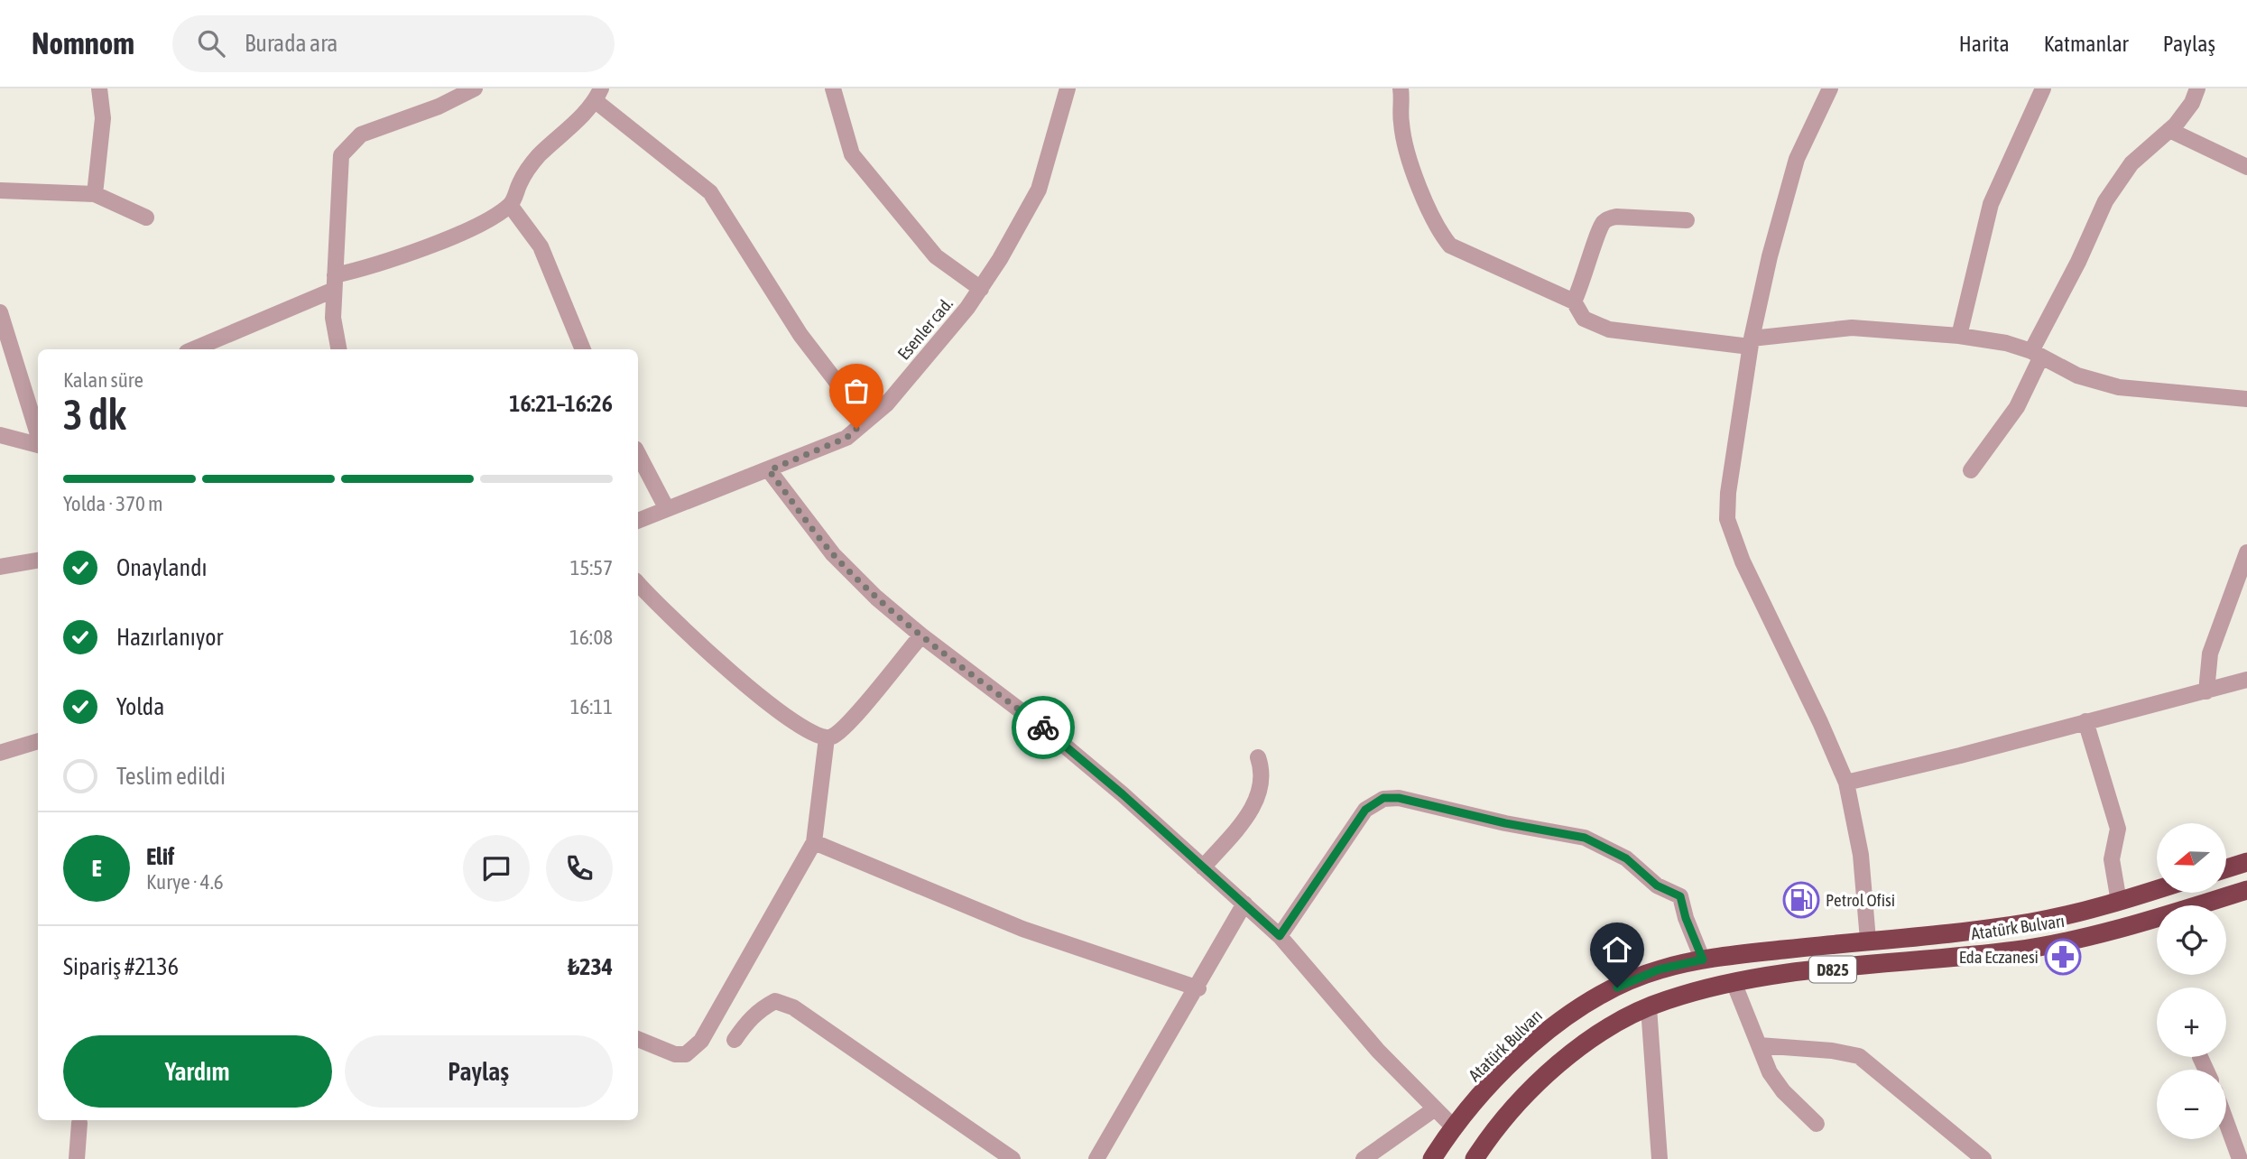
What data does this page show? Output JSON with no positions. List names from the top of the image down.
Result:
{
  "streets": {
    "highway": ["Atatürk Bulvarı", "D825"],
    "street": ["Esenler cad."]
  },
  "places": {
    "fuel station": ["Petrol Ofisi"],
    "pharmacy": ["Eda Eczanesi"]
  },
  "north": "left",
  "page": {
    "header": "Nomnom",
    "search": "Burada ara",
    "nav": ["Harita", "Katmanlar", "Paylaş"],
    "heading": ["3 dk", "Kalan süre", "16:21–16:26"],
    "panel": [
      "Elif",
      "Kurye · 4.6",
      "Sipariş #2136",
      "₺234"
    ],
    "bar": "Yolda · 370 m",
    "list": [
      ["Onaylandı", "15:57"],
      ["Hazırlanıyor", "16:08"],
      ["Yolda", "16:11"],
      "Teslim edildi"
    ],
    "map_buttons": ["+", "−"],
    "round": "E",
    "buttons": ["Yardım", "Paylaş"]
  }
}
